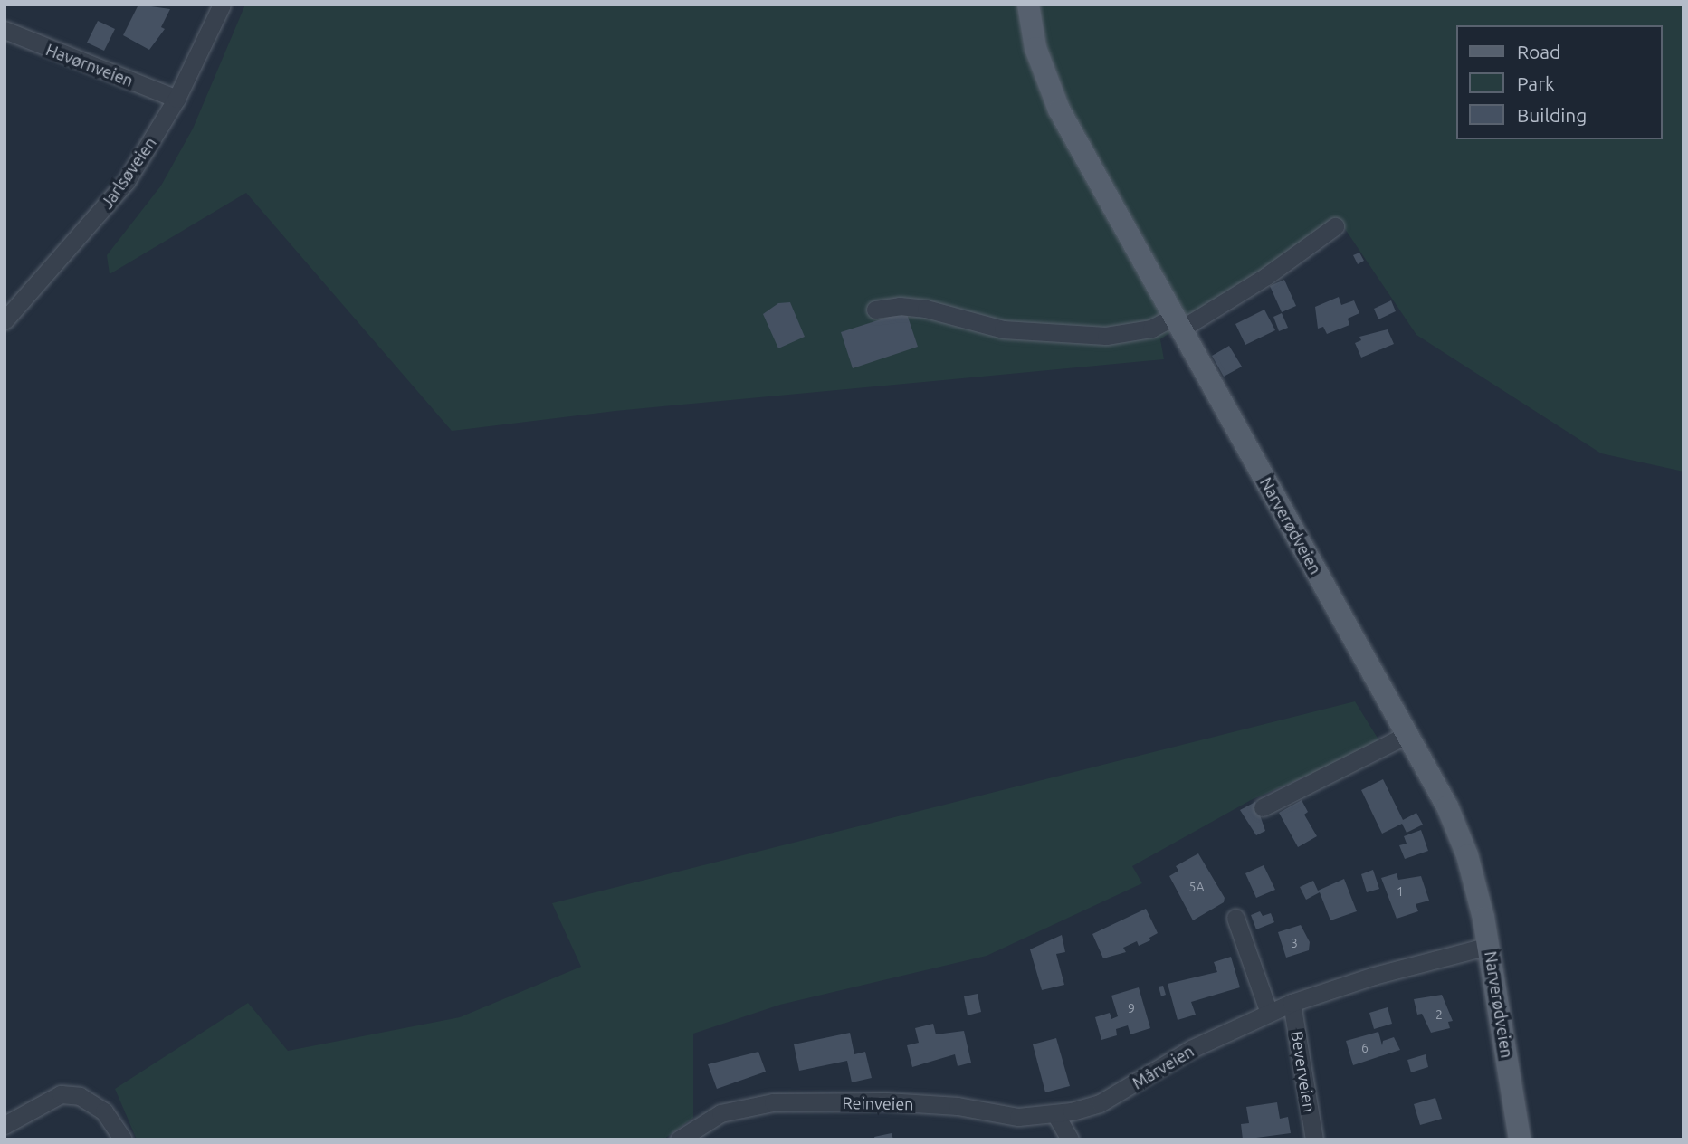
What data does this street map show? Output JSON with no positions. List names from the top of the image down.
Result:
{
  "streets": {
    "main road": ["Narverødveien"],
    "street": [
      "Havørnveien",
      "Jarlsøveien",
      "Mårveien",
      "Beverveien",
      "Reinveien"
    ]
  },
  "crossings": [
    ["Havørnveien", "Jarlsøveien"],
    ["Narverødveien", "Mårveien"],
    ["Mårveien", "Beverveien"],
    ["Mårveien", "Reinveien"]
  ],
  "house_numbers": [
    "5A",
    "1",
    "3",
    "9",
    "2",
    "6"
  ],
  "legend": ["Road", "Park", "Building"]
}
